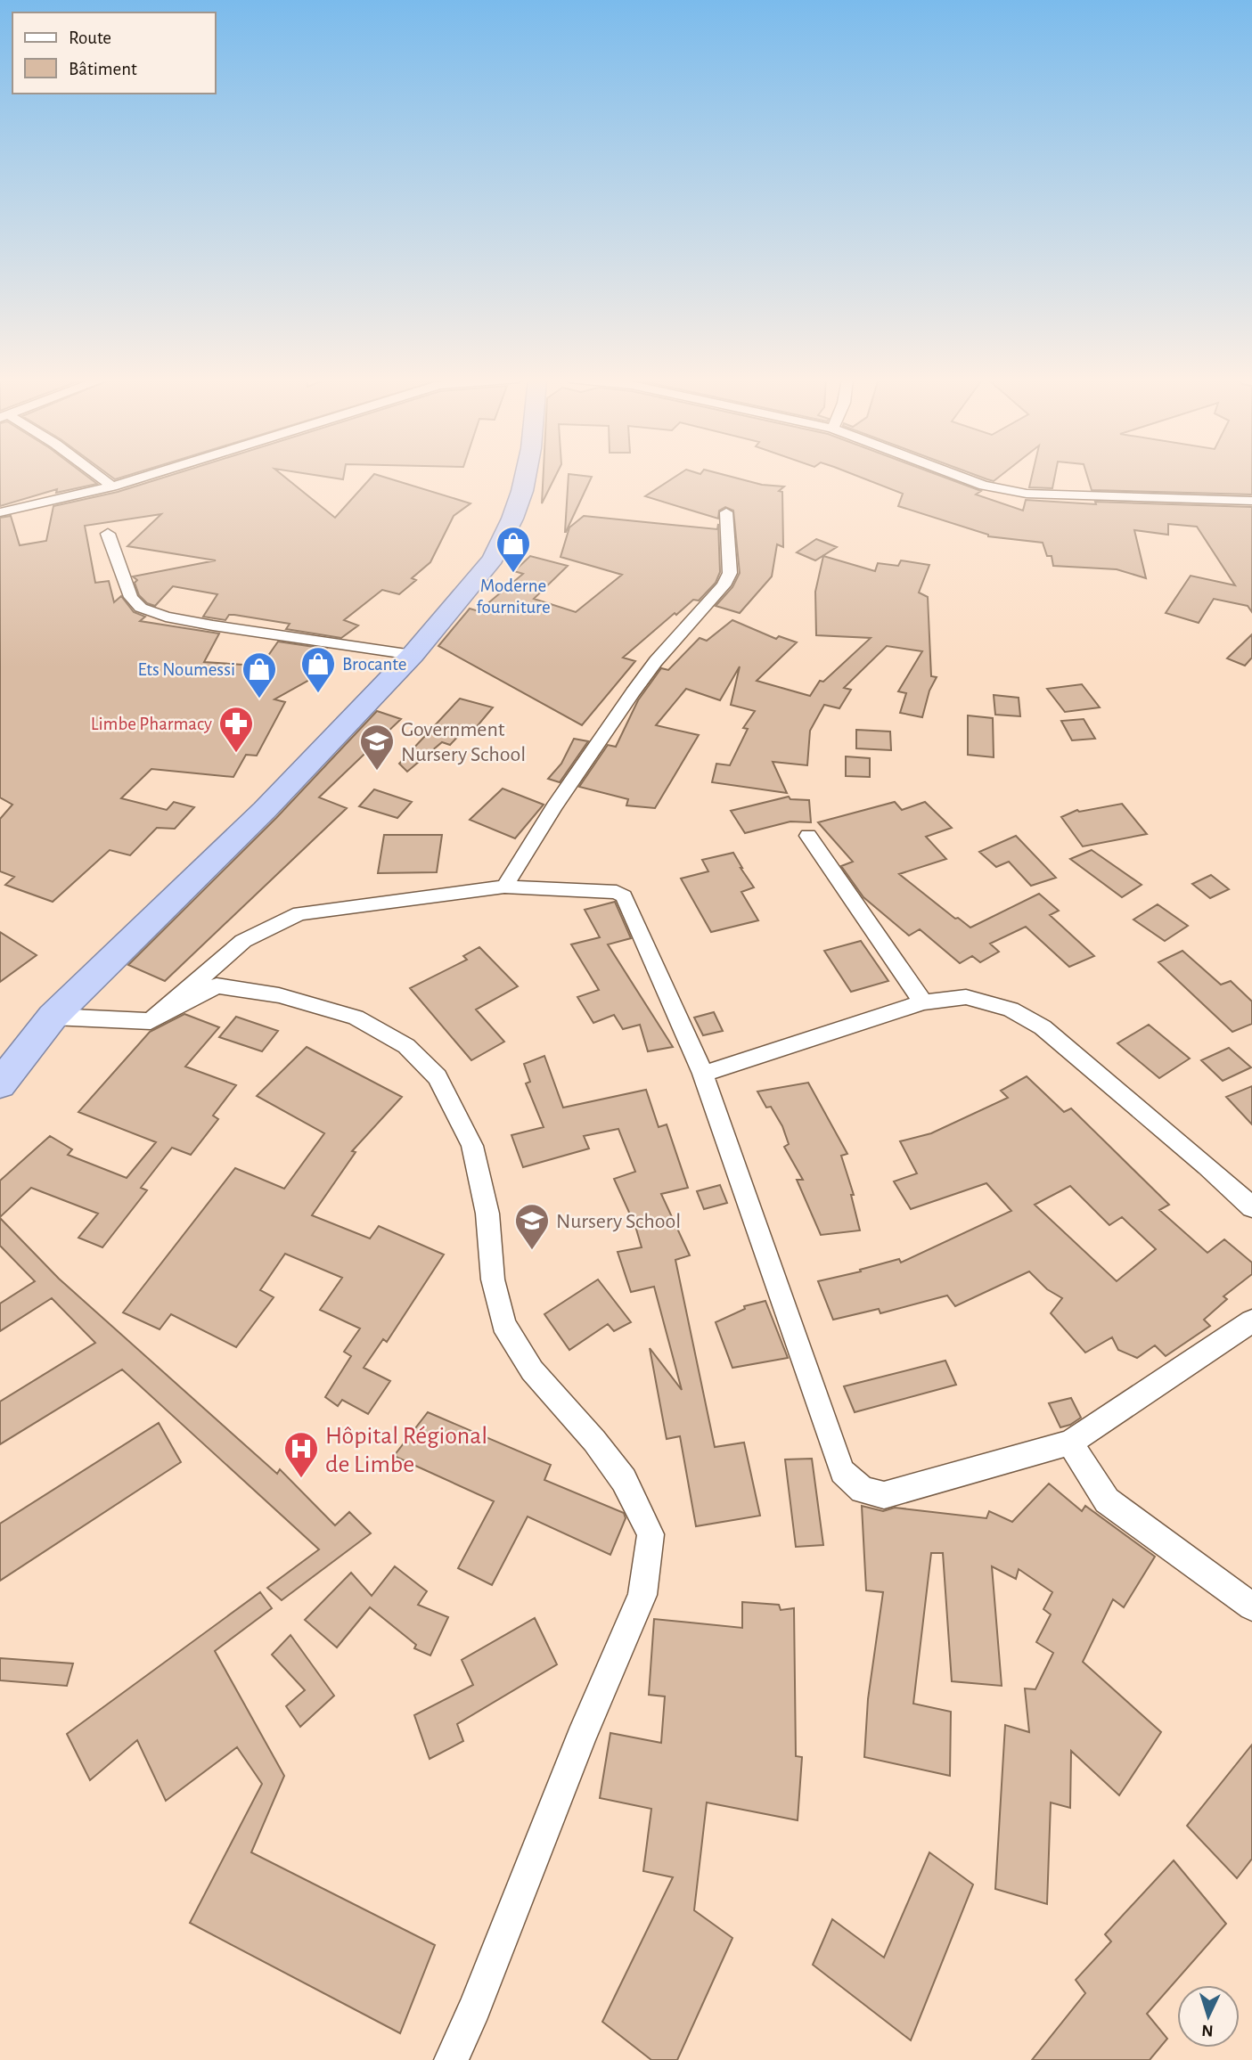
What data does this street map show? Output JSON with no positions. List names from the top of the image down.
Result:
{
  "places": {
    "shop": ["Moderne fourniture", "Brocante", "Ets Noumessi"],
    "pharmacy": ["Limbe Pharmacy"],
    "school or university": ["Government Nursery School", "Nursery School"],
    "hospital": ["Hôpital Régional de Limbe"]
  },
  "legend": ["Route", "Bâtiment"],
  "north": "bottom"
}
